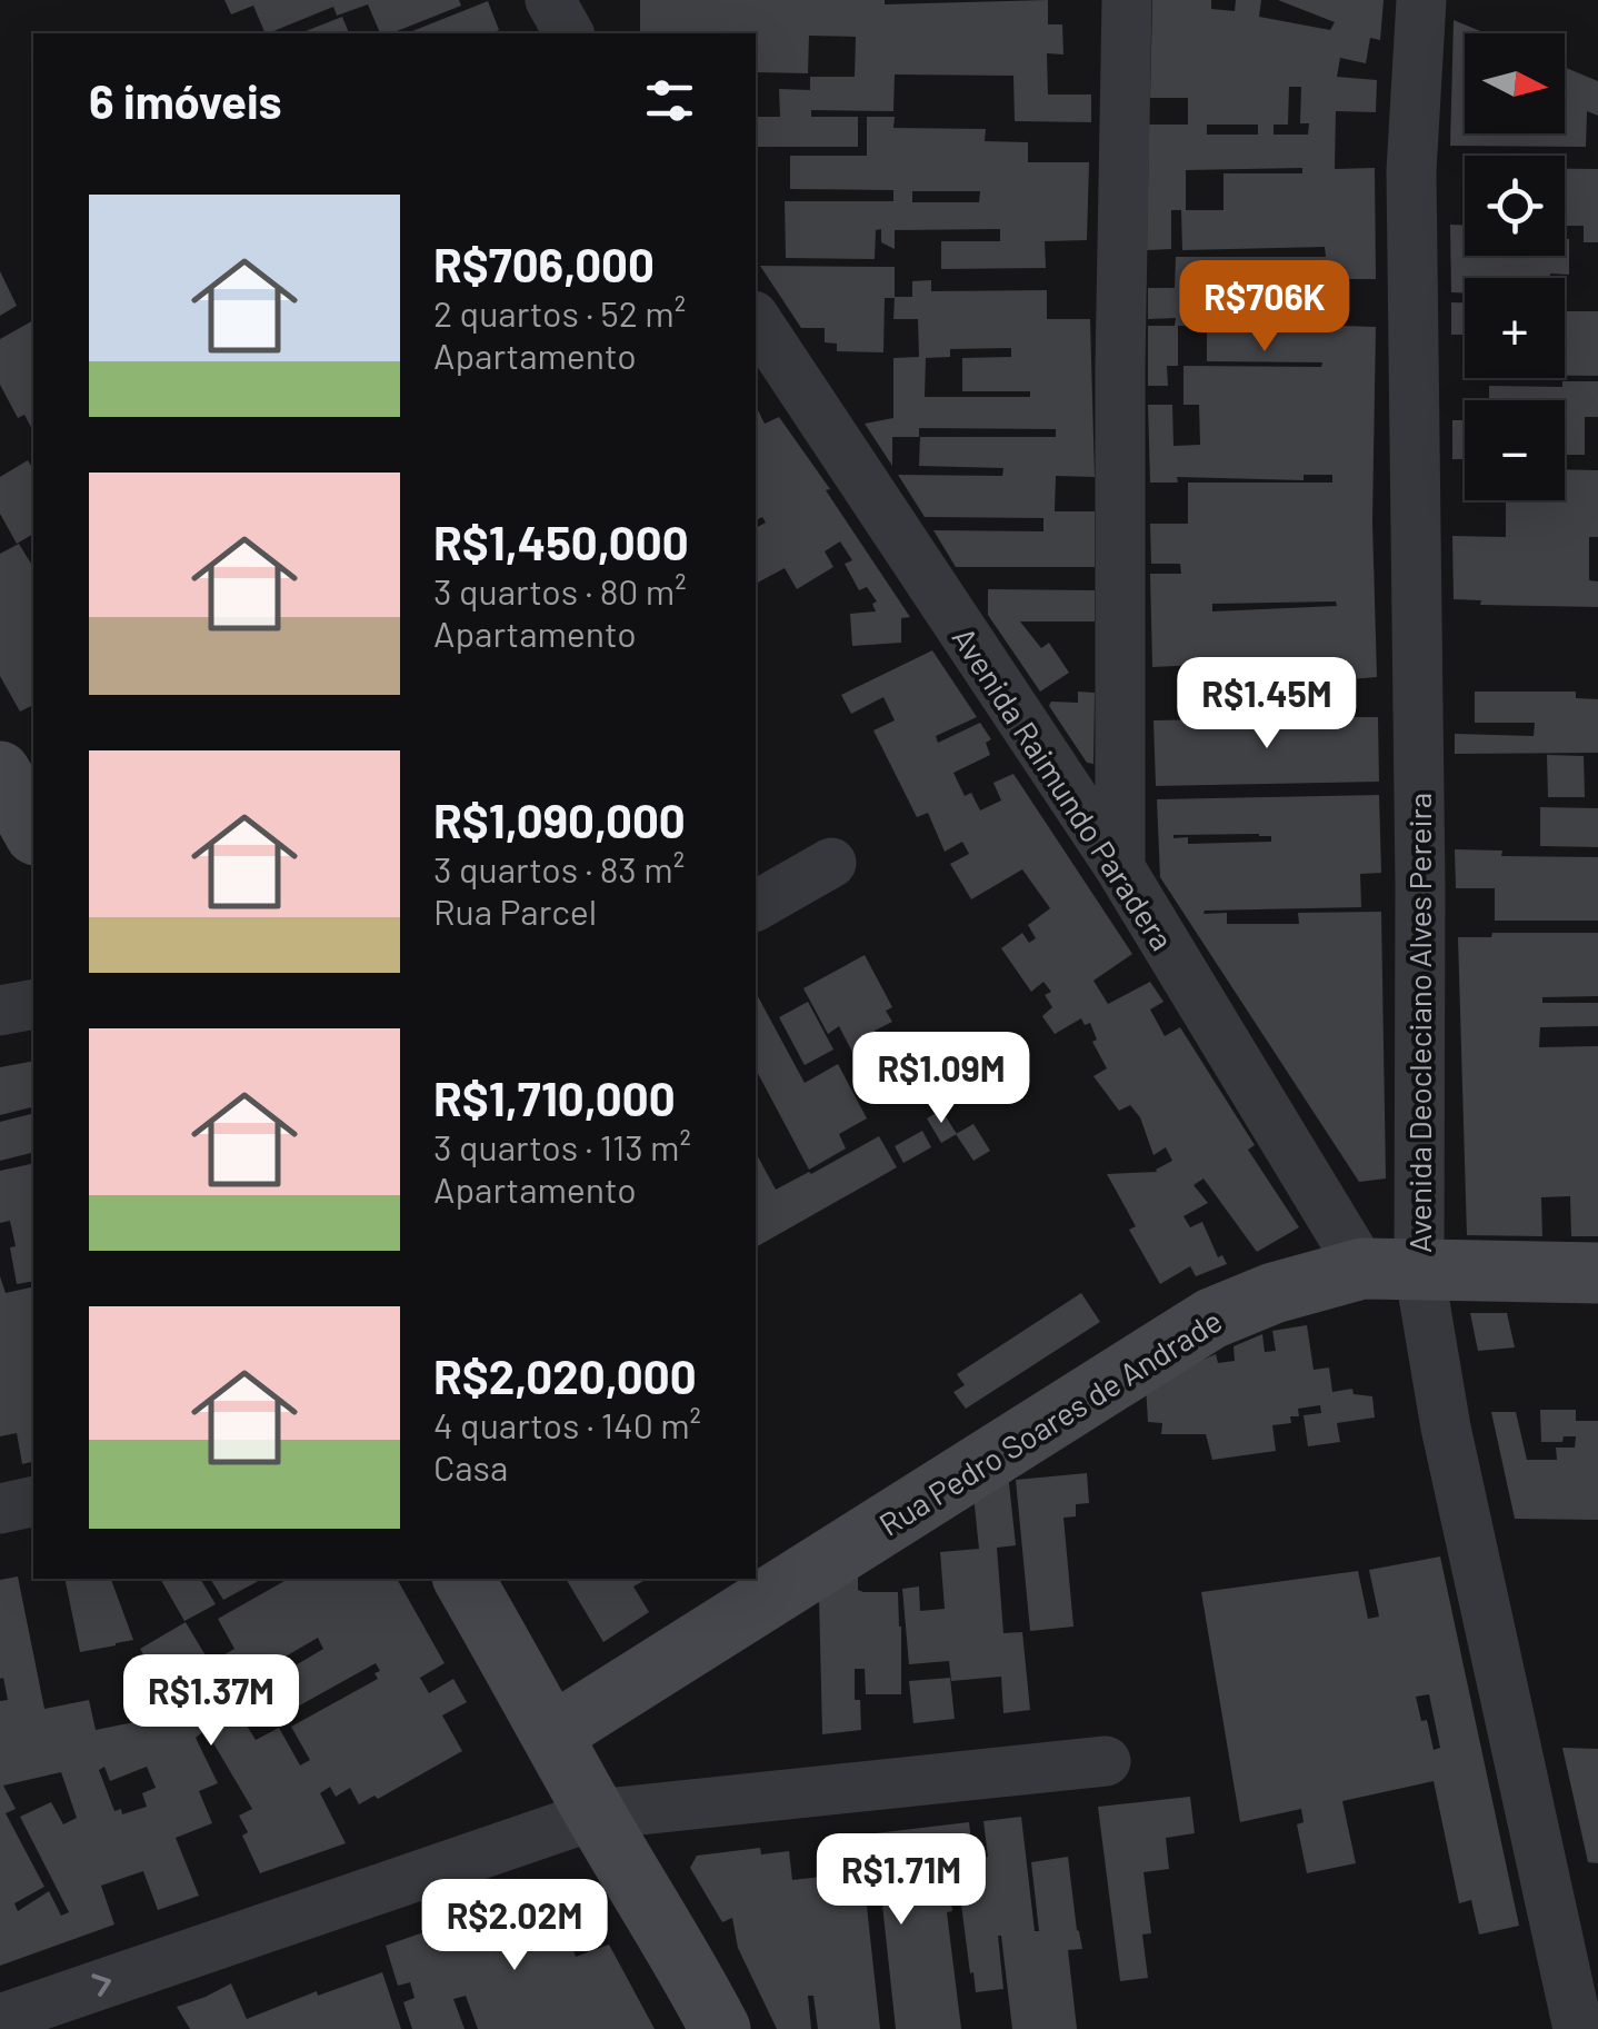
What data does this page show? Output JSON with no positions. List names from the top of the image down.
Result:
{
  "streets": {
    "street": ["Avenida Raimundo Paradera", "Avenida Deocleciano Alves Pereira", "Rua Pedro Soares de Andrade"]
  },
  "crossings": [
    ["Avenida Raimundo Paradera", "Avenida Deocleciano Alves Pereira"],
    ["Avenida Raimundo Paradera", "Rua Pedro Soares de Andrade"],
    ["Avenida Deocleciano Alves Pereira", "Rua Pedro Soares de Andrade"]
  ],
  "north": "right",
  "page": {
    "map_buttons": ["+", "−"],
    "heading": "6 imóveis",
    "list": [
      {
        "name": "R$706,000",
        "note": "2 quartos · 52 m² · Apartamento"
      },
      {
        "name": "R$1,450,000",
        "note": "3 quartos · 80 m² · Apartamento"
      },
      {
        "name": "R$1,090,000",
        "note": "3 quartos · 83 m² · Rua Parcel"
      },
      {
        "name": "R$1,710,000",
        "note": "3 quartos · 113 m² · Apartamento"
      },
      {
        "name": "R$2,020,000",
        "note": "4 quartos · 140 m² · Casa"
      }
    ],
    "price": [
      "R$706K",
      "R$1.45M",
      "R$1.09M",
      "R$1.37M",
      "R$1.71M",
      "R$2.02M"
    ]
  }
}
